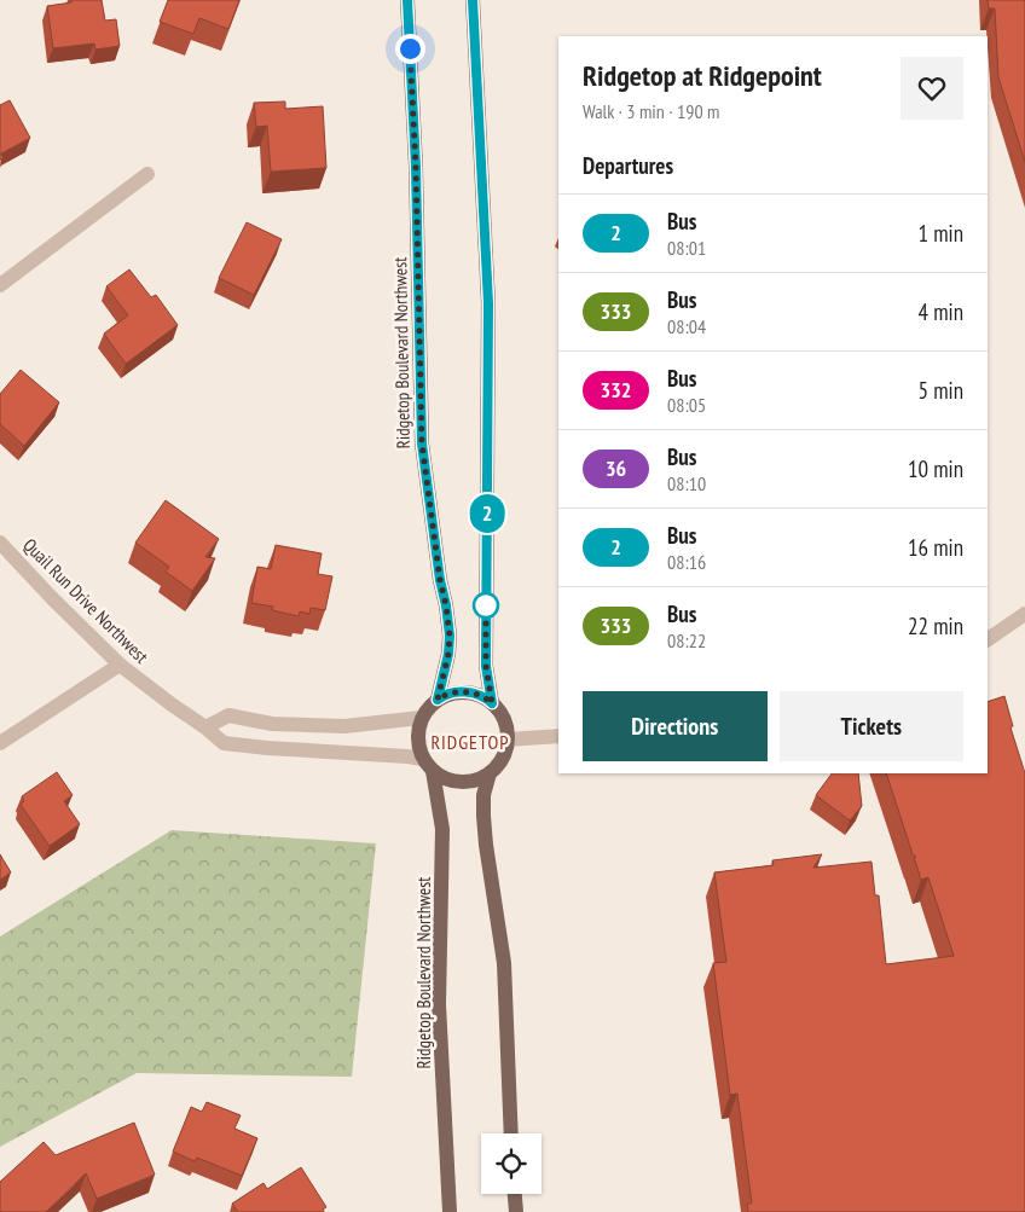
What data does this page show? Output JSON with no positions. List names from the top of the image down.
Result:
{
  "streets": {
    "main road": ["Ridgetop Boulevard Northwest"],
    "street": ["Quail Run Drive Northwest"]
  },
  "crossings": [
    ["Ridgetop Boulevard Northwest", "Quail Run Drive Northwest"]
  ],
  "districts": ["RIDGETOP"],
  "lines": ["bus line 2"],
  "page": {
    "on_map": "2",
    "heading": [
      ["Ridgetop at Ridgepoint", "Walk · 3 min · 190 m"],
      "Departures"
    ],
    "list": [
      {
        "mark": "2",
        "name": "Bus",
        "note": "08:01",
        "value": "1 min"
      },
      {
        "mark": "333",
        "name": "Bus",
        "note": "08:04",
        "value": "4 min"
      },
      {
        "mark": "332",
        "name": "Bus",
        "note": "08:05",
        "value": "5 min"
      },
      {
        "mark": "36",
        "name": "Bus",
        "note": "08:10",
        "value": "10 min"
      },
      {
        "mark": "2",
        "name": "Bus",
        "note": "08:16",
        "value": "16 min"
      },
      {
        "mark": "333",
        "name": "Bus",
        "note": "08:22",
        "value": "22 min"
      }
    ],
    "buttons": ["Directions", "Tickets"]
  }
}
